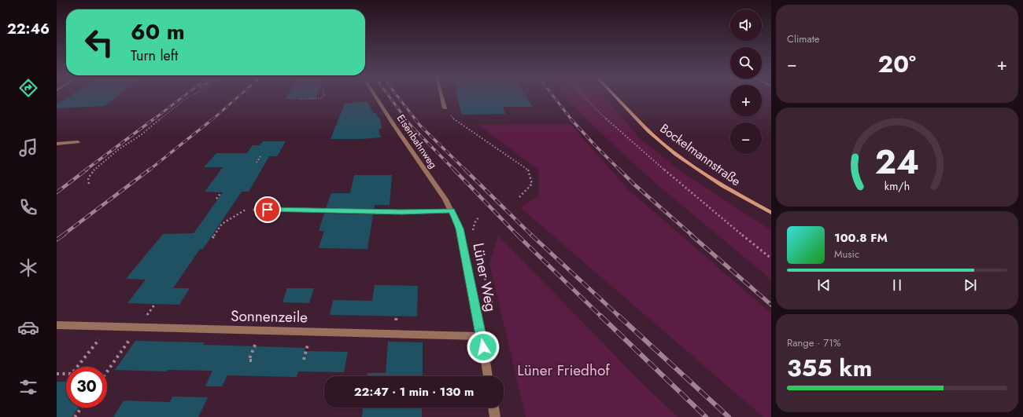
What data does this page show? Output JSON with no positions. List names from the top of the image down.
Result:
{
  "streets": {
    "main road": ["Bockelmannstraße"],
    "street": ["Eisenbahnweg", "Lüner Weg", "Sonnenzeile"]
  },
  "crossings": [
    ["Eisenbahnweg", "Lüner Weg"],
    ["Lüner Weg", "Sonnenzeile"]
  ],
  "parks": ["Lüner Friedhof"],
  "page": {
    "tabs": "22:46",
    "tile": [
      "Climate",
      ["Range · 71%", "355 km"]
    ],
    "map_buttons": ["+", "−"],
    "turn": ["60 m", "Turn left"],
    "heat": ["−", "20°", "+"],
    "song": ["100.8 FM", "Music"],
    "limit": "30",
    "trip": "22:47 · 1 min · 130 m",
    "gauge": ["24", "km/h"]
  }
}
